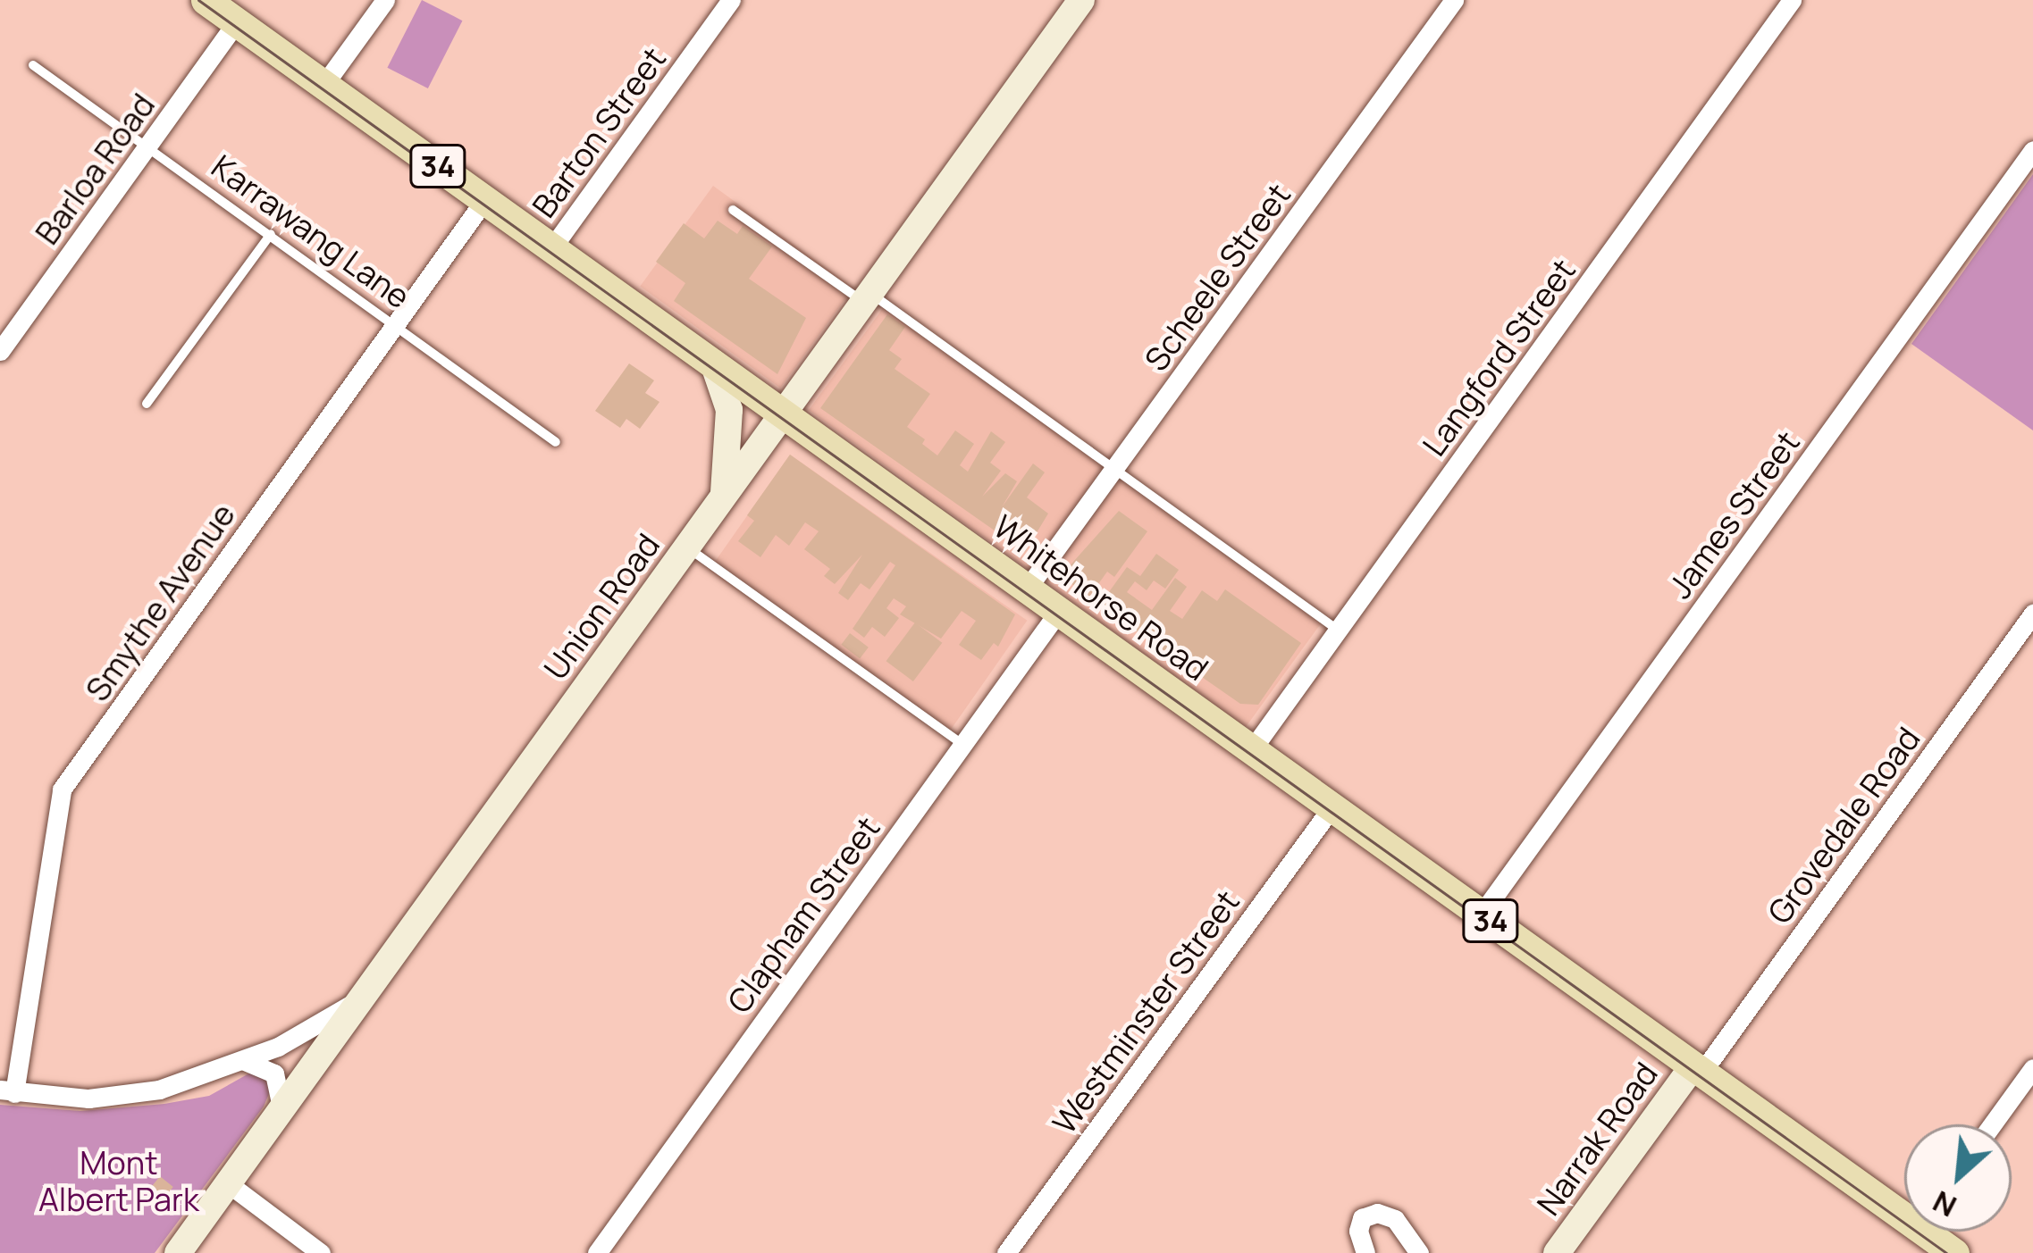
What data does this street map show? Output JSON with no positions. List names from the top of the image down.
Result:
{
  "streets": {
    "main road": [
      "34",
      "Whitehorse Road",
      "Union Road",
      "Narrak Road"
    ],
    "street": [
      "Barton Street",
      "Barloa Road",
      "Scheele Street",
      "Langford Street",
      "James Street",
      "Smythe Avenue",
      "Grovedale Road",
      "Clapham Street",
      "Westminster Street"
    ],
    "lane": ["Karrawang Lane"]
  },
  "crossings": [
    ["Barton Street", "Whitehorse Road"],
    ["Barloa Road", "Karrawang Lane"],
    ["Barloa Road", "Whitehorse Road"],
    ["Karrawang Lane", "Smythe Avenue"],
    ["Scheele Street", "Whitehorse Road"],
    ["Langford Street", "Whitehorse Road"],
    ["James Street", "Whitehorse Road"],
    ["Whitehorse Road", "Smythe Avenue"],
    ["Whitehorse Road", "Union Road"],
    ["Whitehorse Road", "Grovedale Road"],
    ["Whitehorse Road", "Clapham Street"],
    ["Whitehorse Road", "Westminster Street"],
    ["Whitehorse Road", "Narrak Road"],
    ["Grovedale Road", "Narrak Road"]
  ],
  "parks": ["Mont Albert Park"],
  "north": "bottom left"
}
